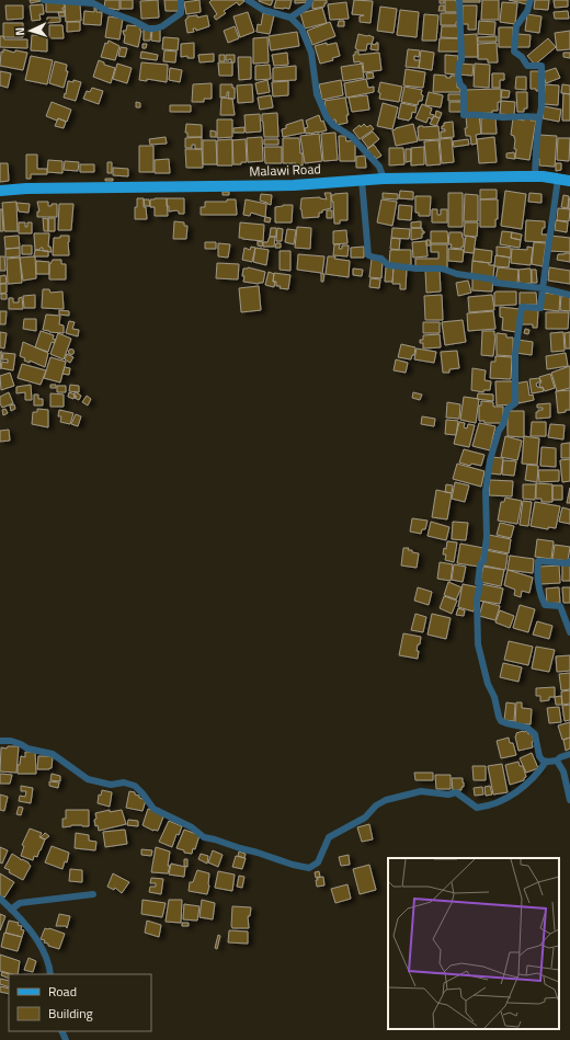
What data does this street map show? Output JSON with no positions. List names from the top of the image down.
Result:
{
  "streets": {
    "main road": ["Malawi Road"]
  },
  "legend": ["Road", "Building"],
  "north": "left"
}
